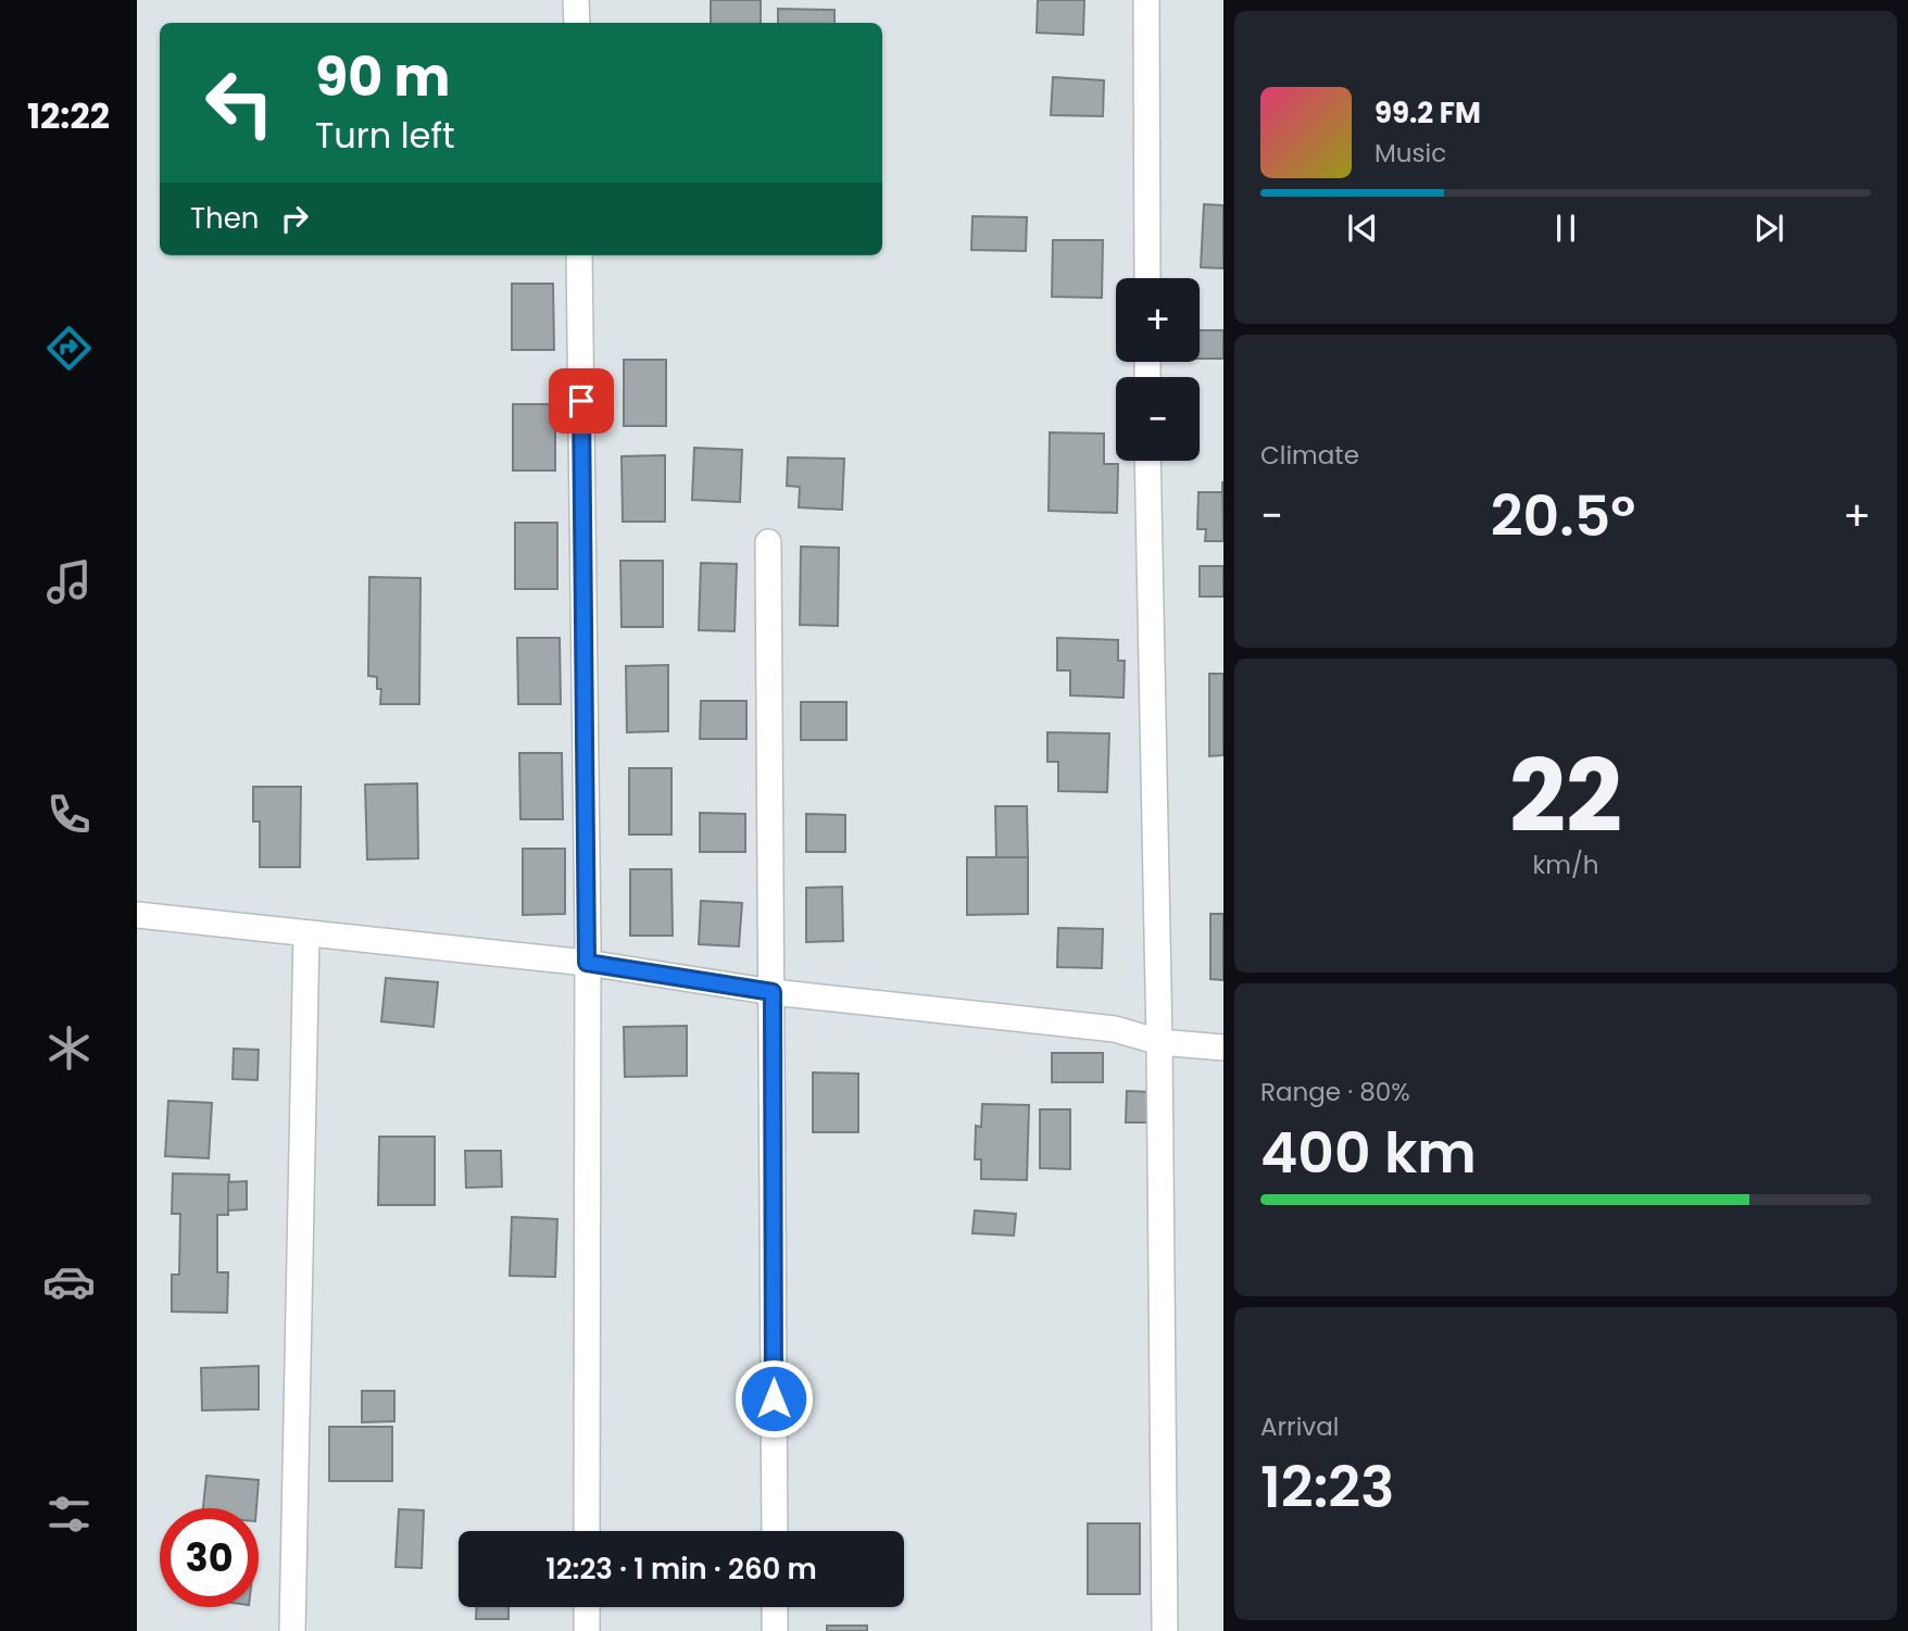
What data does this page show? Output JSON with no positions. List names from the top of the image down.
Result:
{
  "page": {
    "tabs": "12:22",
    "turn": ["90 m", "Turn left"],
    "song": ["99.2 FM", "Music"],
    "then": "Then",
    "map_buttons": ["+", "−"],
    "tile": [
      "Climate",
      ["22", "km/h"],
      ["Range · 80%", "400 km"],
      ["Arrival", "12:23"]
    ],
    "heat": ["−", "20.5°", "+"],
    "limit": "30",
    "trip": "12:23 · 1 min · 260 m"
  }
}
